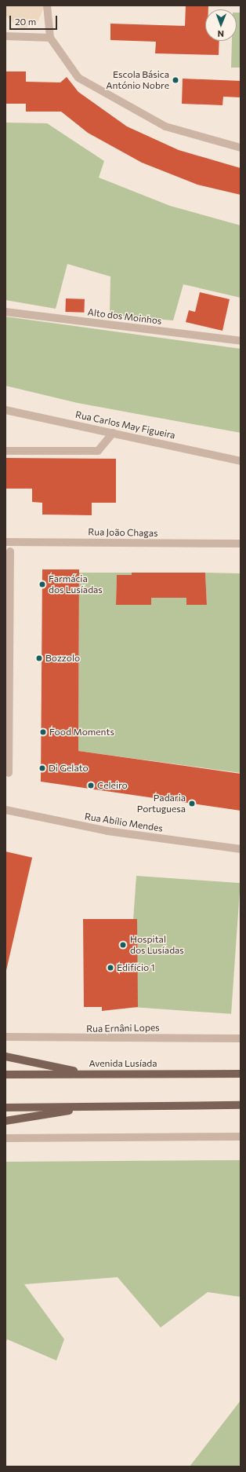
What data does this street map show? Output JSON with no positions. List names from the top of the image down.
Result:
{
  "streets": {
    "main road": ["Avenida Lusíada"],
    "street": [
      "Alto dos Moinhos",
      "Rua Carlos May Figueira",
      "Rua João Chagas",
      "Rua Abílio Mendes",
      "Rua Ernâni Lopes"
    ]
  },
  "places": [
    "Escola Básica António Nobre",
    "Farmácia dos Lusíadas",
    "Bozzolo",
    "Food Moments",
    "Di Gelato",
    "Celeiro",
    "Padaria Portuguesa",
    "Hospital dos Lusíadas",
    "Edifício 1"
  ],
  "scale_bar": "20 m",
  "north": "bottom"
}
